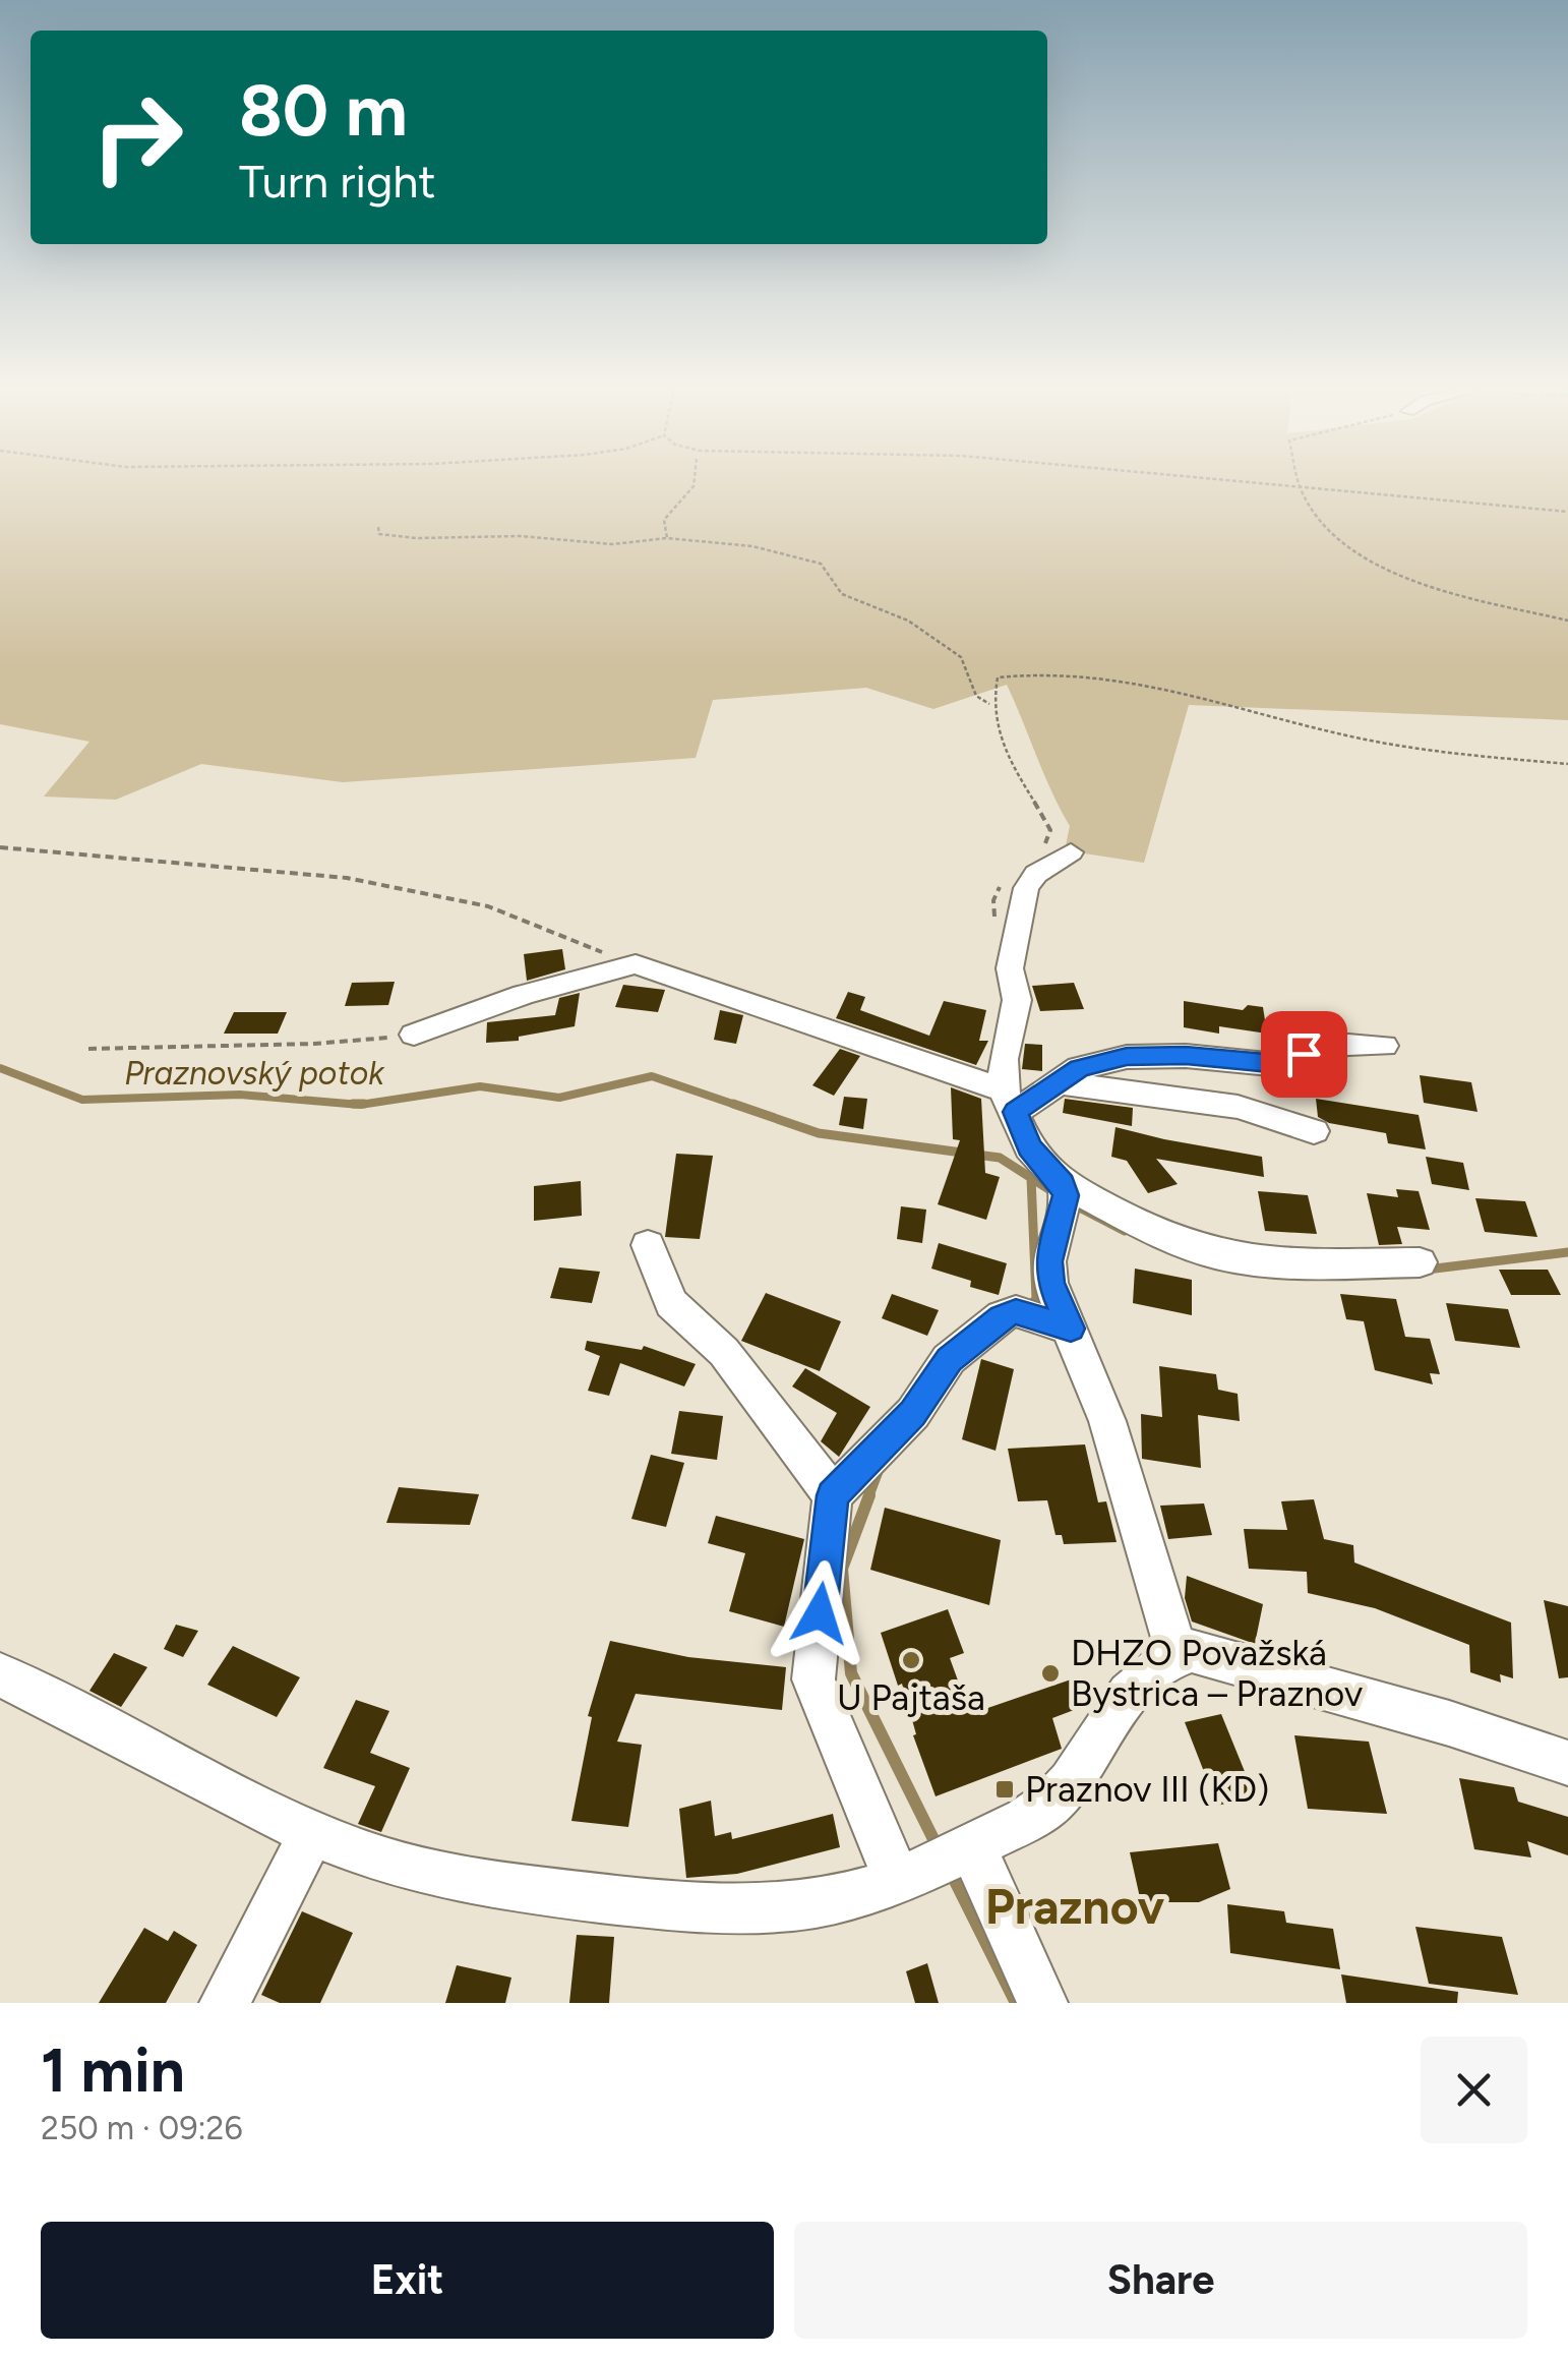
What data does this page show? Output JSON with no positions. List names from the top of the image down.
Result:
{
  "districts": ["Praznov"],
  "water": ["Praznovský potok"],
  "places": {
    "other": ["U Pajtaša", "DHZO Považská Bystrica – Praznov"],
    "transit": ["Praznov III (KD)"]
  },
  "page": {
    "turn": ["80 m", "Turn right"],
    "heading": ["1 min", "250 m · 09:26"],
    "buttons": ["Exit", "Share"]
  }
}
